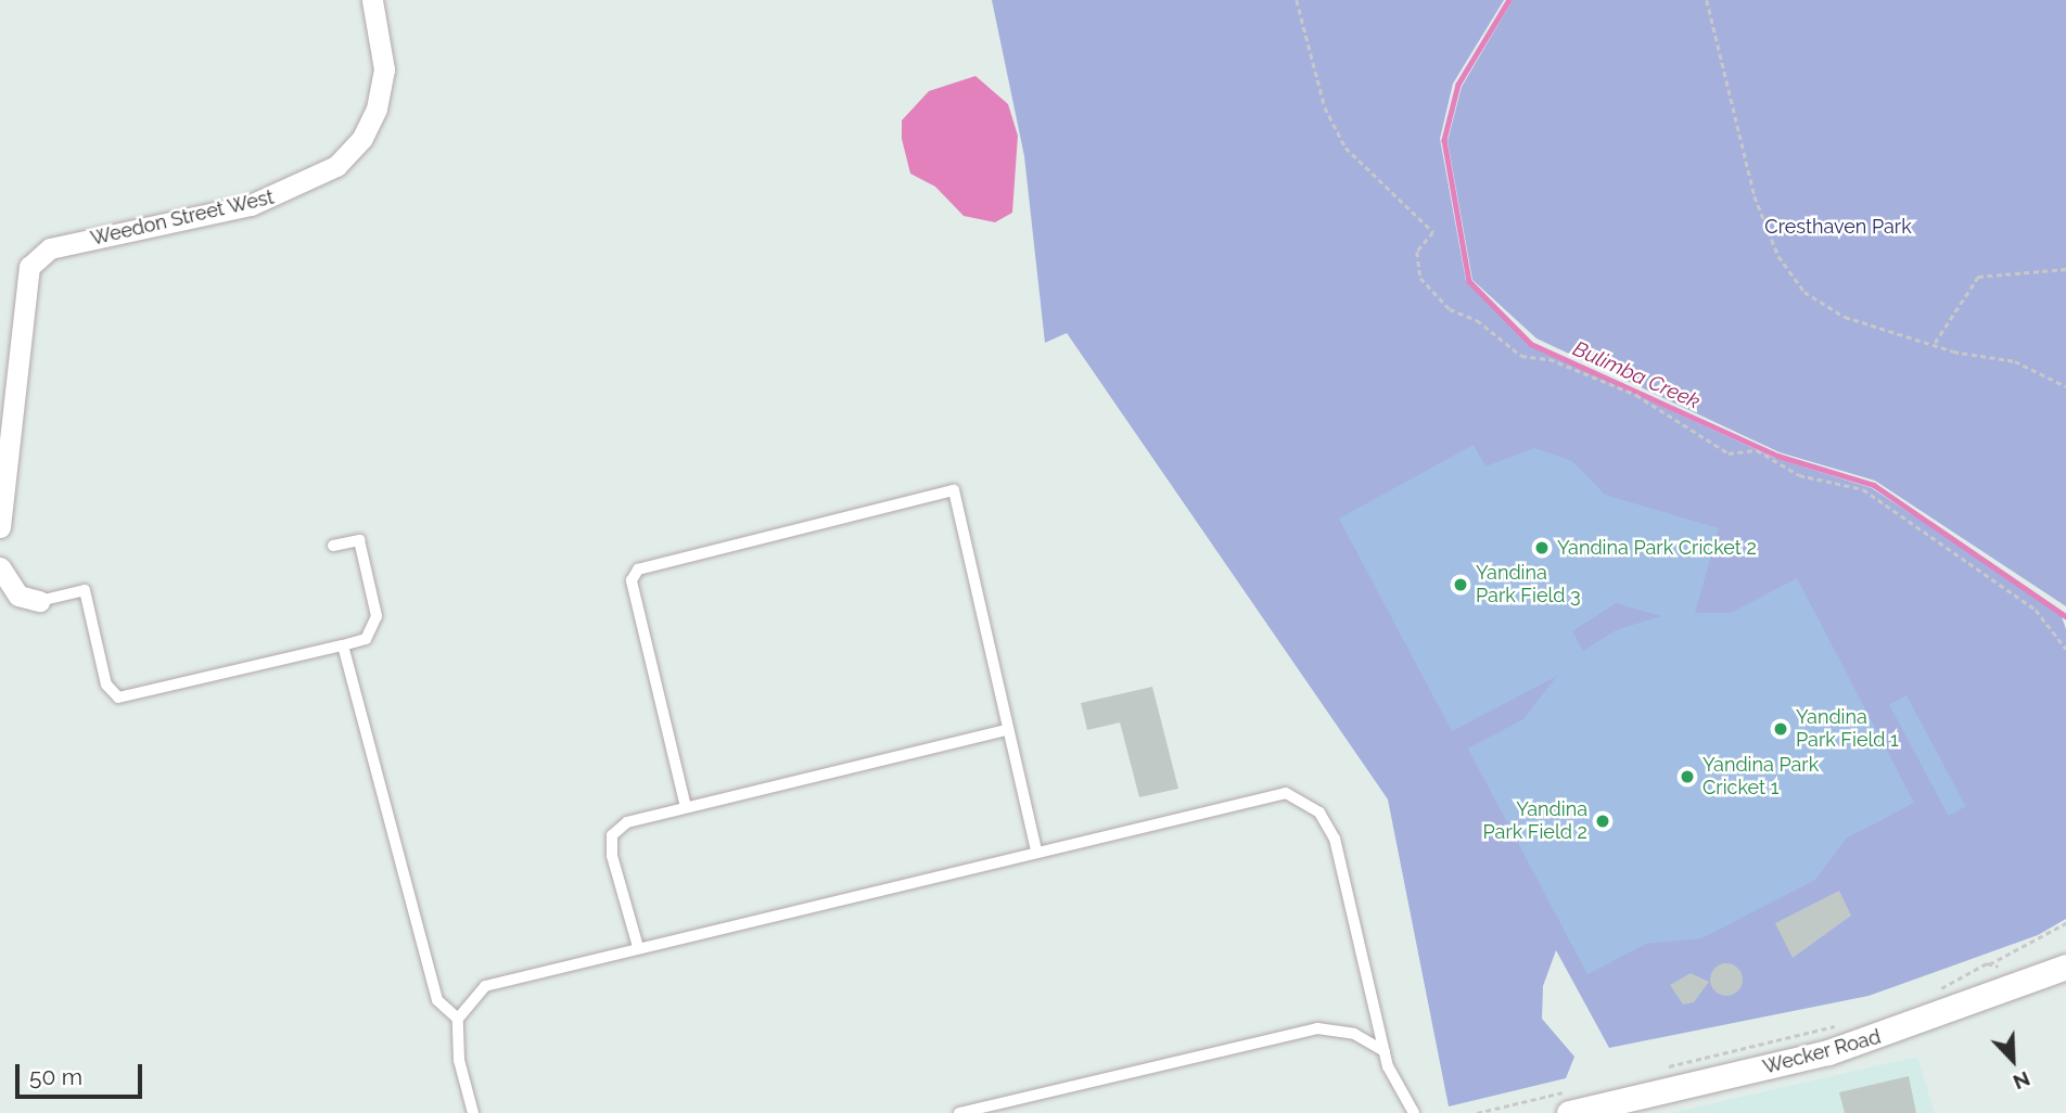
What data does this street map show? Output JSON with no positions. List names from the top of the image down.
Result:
{
  "streets": {
    "street": ["Weedon Street West", "Wecker Road"]
  },
  "water": ["Bulimba Creek"],
  "parks": ["Cresthaven Park"],
  "places": [
    "Yandina Park Cricket 2",
    "Yandina Park Field 3",
    "Yandina Park Field 1",
    "Yandina Park Cricket 1",
    "Yandina Park Field 2"
  ],
  "scale_bar": "50 m",
  "north": "bottom right"
}
